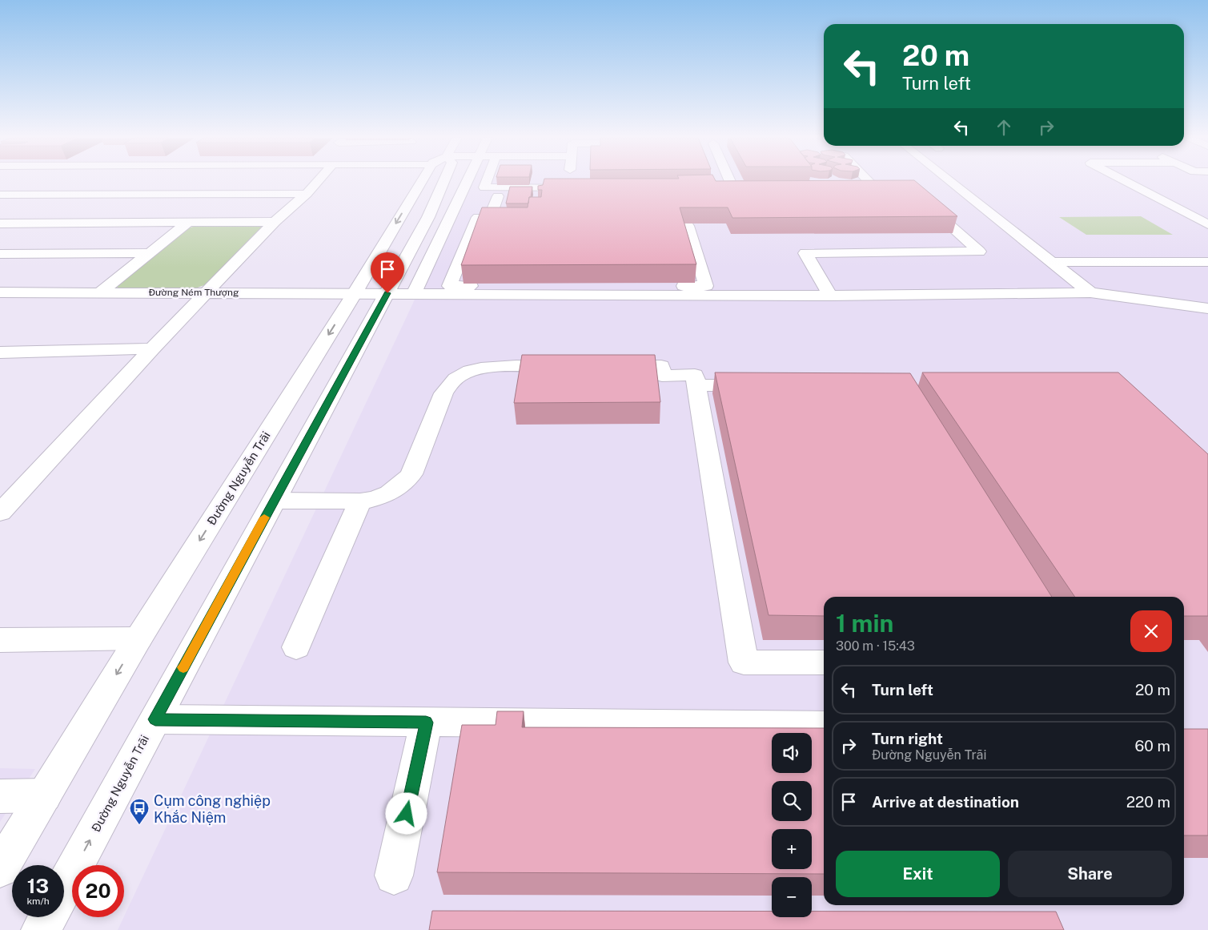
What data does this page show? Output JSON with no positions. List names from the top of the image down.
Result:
{
  "streets": {
    "main road": ["Đường Ném Thượng", "Đường Nguyễn Trãi"]
  },
  "crossings": [
    ["Đường Ném Thượng", "Đường Nguyễn Trãi"]
  ],
  "places": {
    "bus stop": ["Cụm công nghiệp Khắc Niệm"]
  },
  "page": {
    "turn": ["20 m", "Turn left"],
    "heading": ["1 min", "300 m · 15:43"],
    "list": [
      {
        "name": "Turn left",
        "value": "20 m"
      },
      {
        "name": "Turn right",
        "note": "Đường Nguyễn Trãi",
        "value": "60 m"
      },
      {
        "name": "Arrive at destination",
        "value": "220 m"
      }
    ],
    "map_buttons": ["+", "−"],
    "buttons": ["Exit", "Share"],
    "speed": "13 km/h",
    "limit": "20"
  }
}
